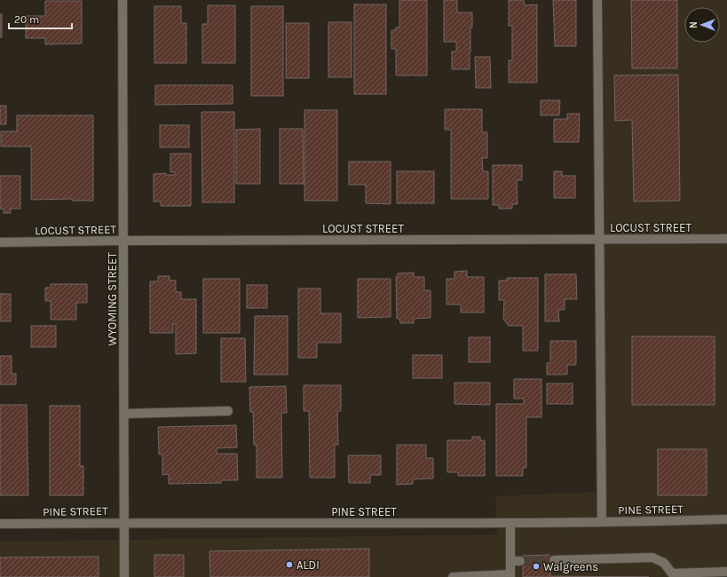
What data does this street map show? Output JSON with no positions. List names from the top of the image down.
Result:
{
  "streets": {
    "street": ["LOCUST STREET", "WYOMING STREET", "PINE STREET"]
  },
  "crossings": [
    ["LOCUST STREET", "WYOMING STREET"],
    ["WYOMING STREET", "PINE STREET"]
  ],
  "places": ["ALDI", "Walgreens"],
  "scale_bar": "20 m",
  "north": "left"
}
